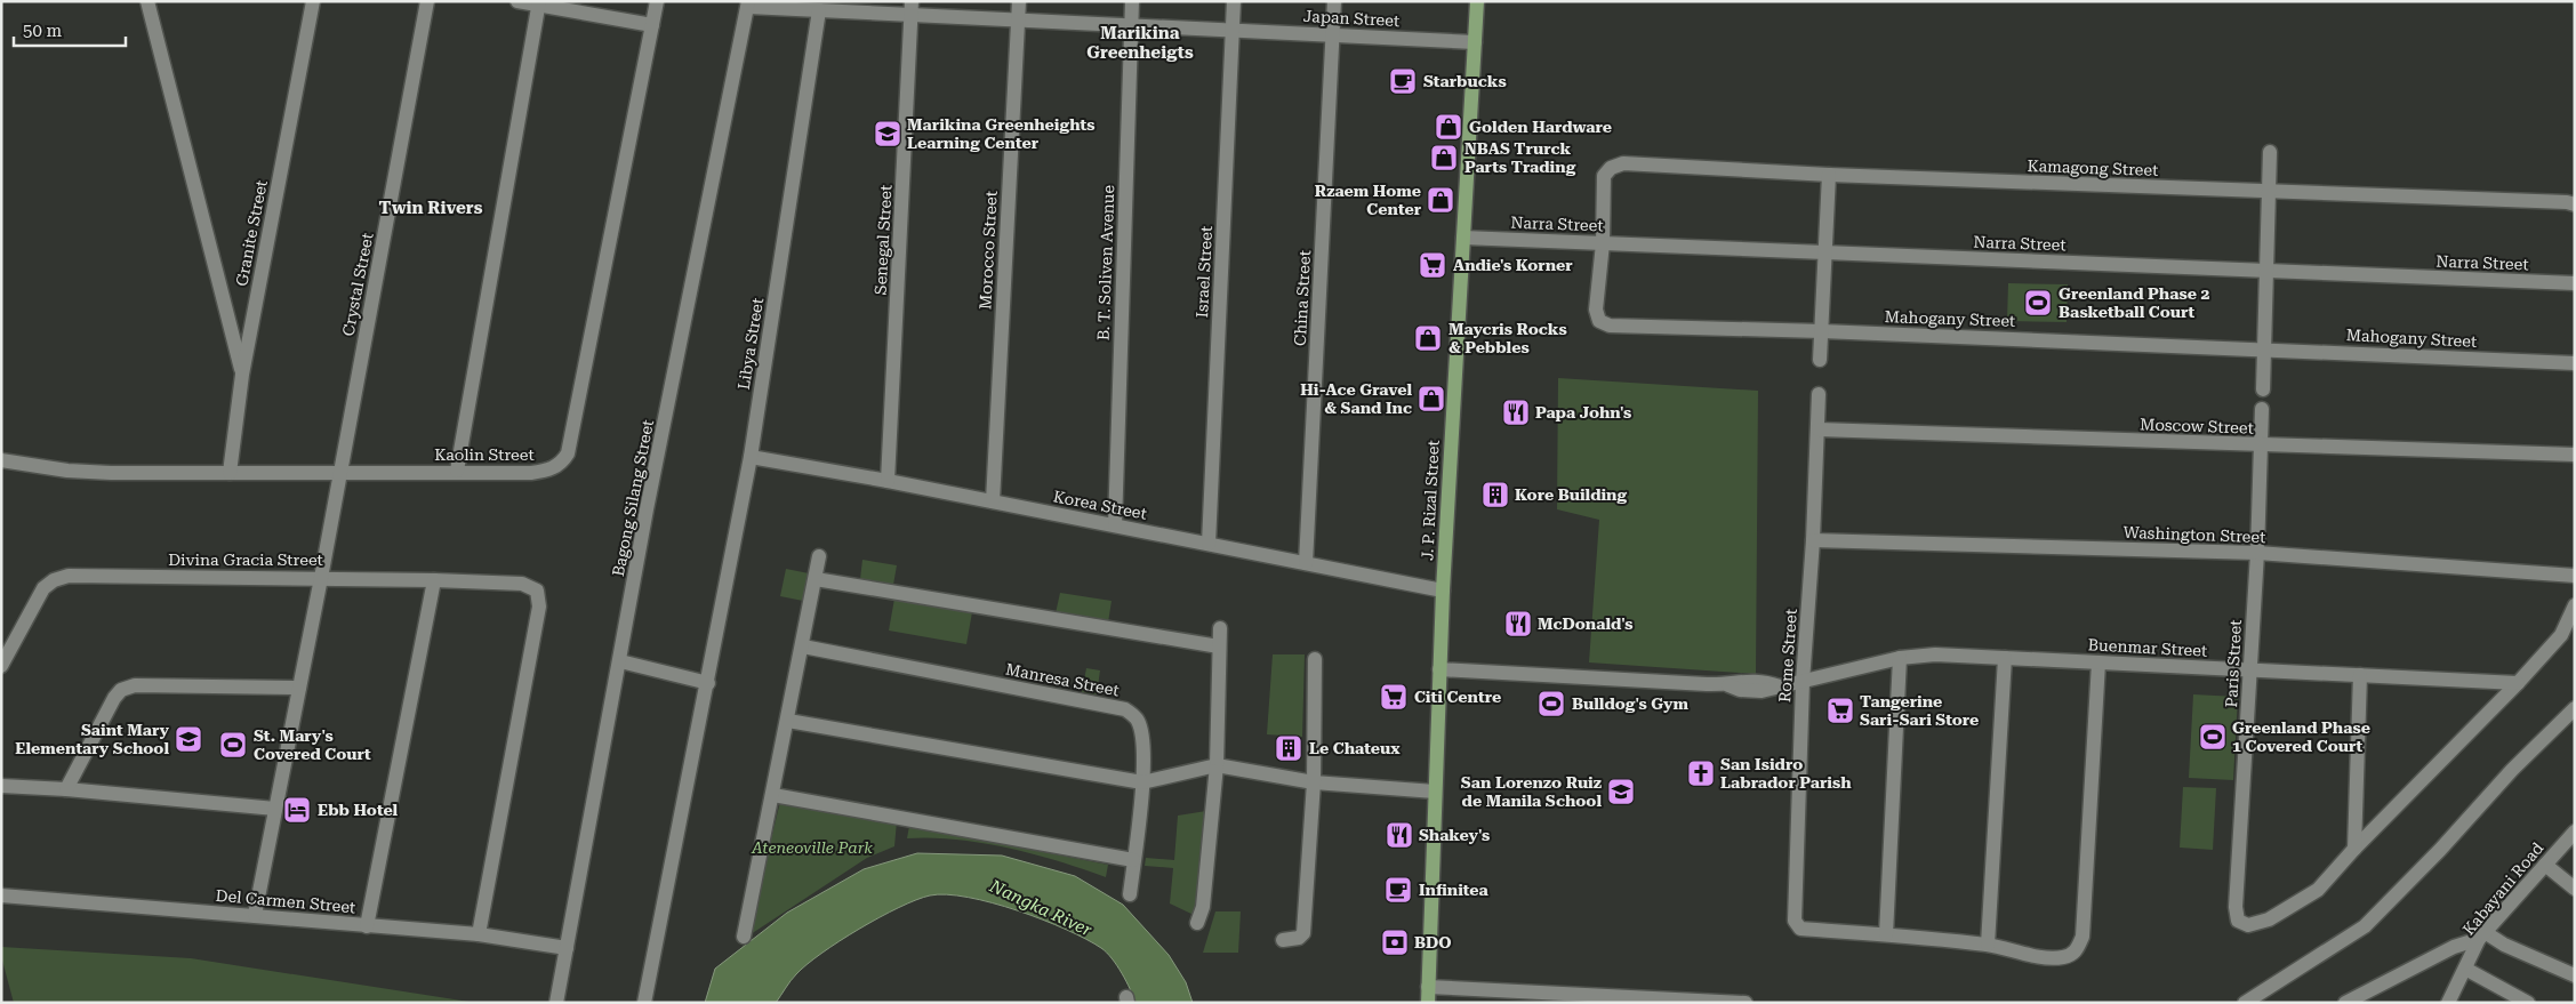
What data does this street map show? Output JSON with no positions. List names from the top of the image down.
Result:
{
  "streets": {
    "main road": ["J. P. Rizal Street"],
    "street": [
      "Japan Street",
      "Kamagong Street",
      "Narra Street",
      "Granite Street",
      "Senegal Street",
      "Morocco Street",
      "B. T. Soliven Avenue",
      "Israel Street",
      "Crystal Street",
      "China Street",
      "Mahogany Street",
      "Libya Street",
      "Moscow Street",
      "Kaolin Street",
      "Bagong Silang Street",
      "Korea Street",
      "Washington Street",
      "Divina Gracia Street",
      "Buenmar Street",
      "Rome Street",
      "Paris Street",
      "Manresa Street",
      "Kabayani Road",
      "Del Carmen Street"
    ]
  },
  "crossings": [
    ["Japan Street", "Senegal Street"],
    ["Japan Street", "Morocco Street"],
    ["Japan Street", "B. T. Soliven Avenue"],
    ["Japan Street", "Israel Street"],
    ["Japan Street", "China Street"],
    ["Japan Street", "Libya Street"],
    ["Japan Street", "Bagong Silang Street"],
    ["Japan Street", "J. P. Rizal Street"],
    ["Kamagong Street", "Narra Street"],
    ["Kamagong Street", "Mahogany Street"],
    ["Narra Street", "Mahogany Street"],
    ["Narra Street", "J. P. Rizal Street"],
    ["Granite Street", "Kaolin Street"],
    ["Senegal Street", "Korea Street"],
    ["Morocco Street", "Korea Street"],
    ["B. T. Soliven Avenue", "Korea Street"],
    ["Israel Street", "Korea Street"],
    ["Crystal Street", "Kaolin Street"],
    ["Crystal Street", "Divina Gracia Street"],
    ["Crystal Street", "Del Carmen Street"],
    ["China Street", "Korea Street"],
    ["Libya Street", "Korea Street"],
    ["Moscow Street", "Rome Street"],
    ["Moscow Street", "Paris Street"],
    ["Bagong Silang Street", "Del Carmen Street"],
    ["J. P. Rizal Street", "Korea Street"],
    ["J. P. Rizal Street", "Buenmar Street"],
    ["Washington Street", "Rome Street"],
    ["Washington Street", "Paris Street"],
    ["Divina Gracia Street", "Del Carmen Street"],
    ["Buenmar Street", "Rome Street"],
    ["Buenmar Street", "Paris Street"]
  ],
  "districts": ["Marikina Greenheigts", "Twin Rivers"],
  "water": ["Nangka River"],
  "parks": ["Ateneoville Park"],
  "places": {
    "cafe": ["Starbucks", "Infinitea"],
    "shop": [
      "Golden Hardware",
      "NBAS Trurck Parts Trading",
      "Rzaem Home Center",
      "Maycris Rocks & Pebbles",
      "Hi-Ace Gravel & Sand Inc"
    ],
    "school or university": ["Marikina Greenheights Learning Center", "Saint Mary Elementary School", "San Lorenzo Ruiz de Manila School"],
    "supermarket": ["Andie's Korner", "Citi Centre", "Tangerine Sari-Sari Store"],
    "sports": [
      "Greenland Phase 2 Basketball Court",
      "Bulldog's Gym",
      "Greenland Phase 1 Covered Court",
      "St. Mary's Covered Court"
    ],
    "restaurant": ["Papa John's", "McDonald's", "Shakey's"],
    "building": ["Kore Building", "Le Chateux"],
    "church": ["San Isidro Labrador Parish"],
    "hotel": ["Ebb Hotel"],
    "bank": ["BDO"]
  },
  "scale_bar": "50 m"
}
